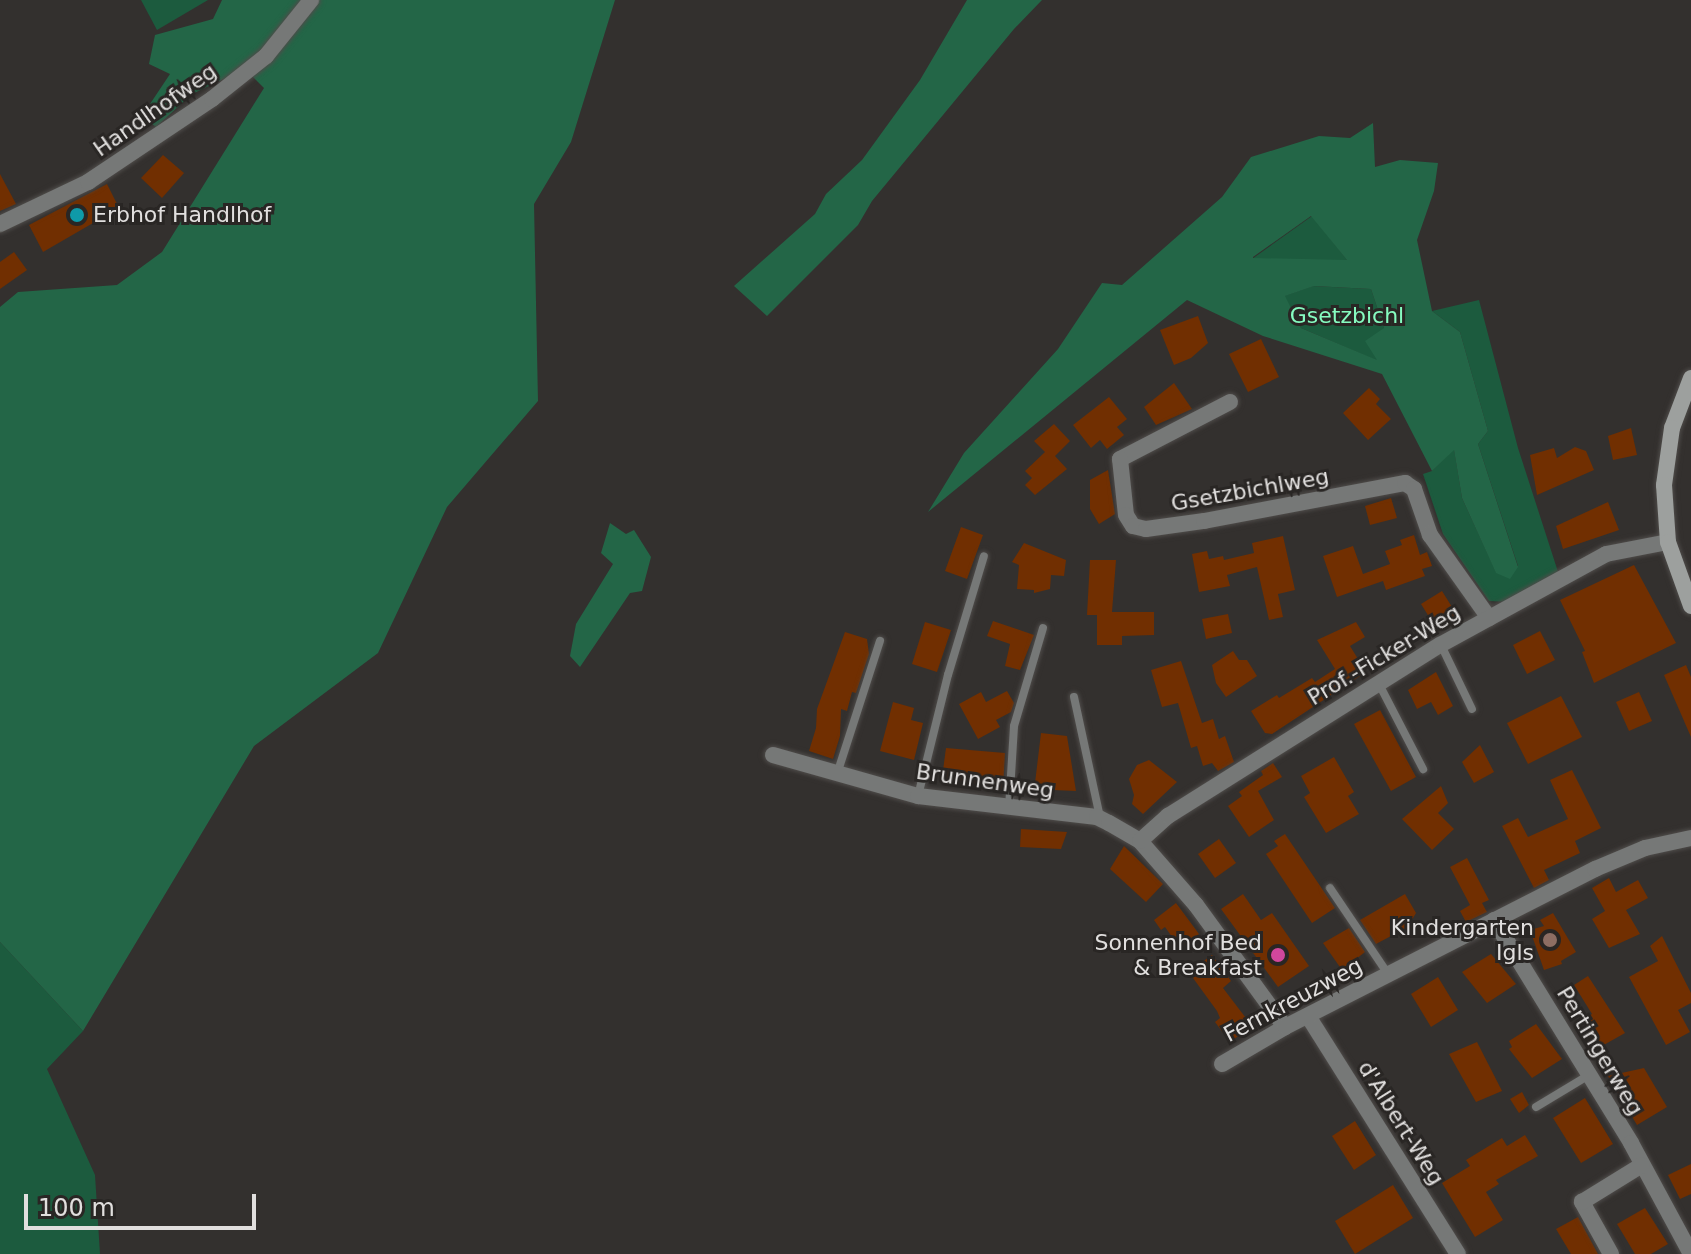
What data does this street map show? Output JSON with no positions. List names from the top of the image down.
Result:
{
  "streets": {
    "street": [
      "Handlhofweg",
      "Gsetzbichlweg",
      "Prof.-Ficker-Weg",
      "Brunnenweg",
      "Fernkreuzweg",
      "Pertingerweg",
      "d'Albert-Weg"
    ]
  },
  "crossings": [
    ["Gsetzbichlweg", "Prof.-Ficker-Weg"],
    ["Prof.-Ficker-Weg", "Brunnenweg"],
    ["Brunnenweg", "Fernkreuzweg"],
    ["Fernkreuzweg", "Pertingerweg"],
    ["Fernkreuzweg", "d'Albert-Weg"]
  ],
  "parks": ["Gsetzbichl"],
  "places": ["Erbhof Handlhof", "Kindergarten Igls", "Sonnenhof Bed & Breakfast"],
  "scale_bar": "100 m"
}
